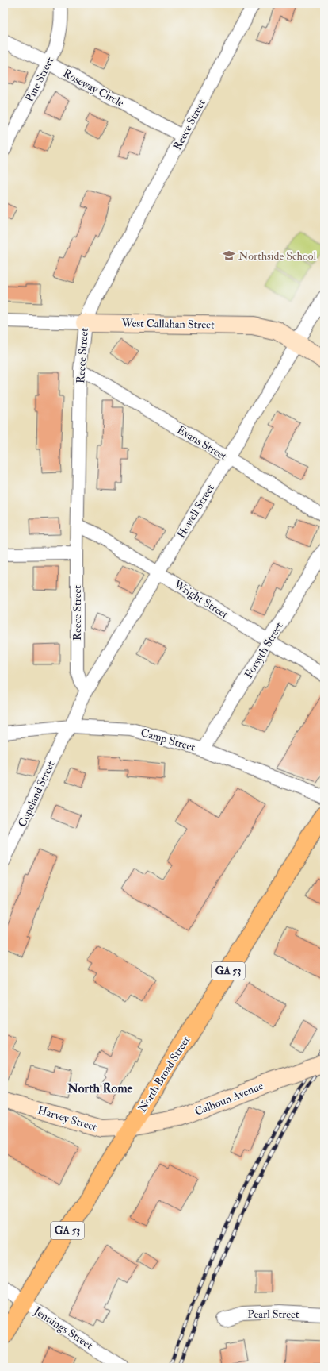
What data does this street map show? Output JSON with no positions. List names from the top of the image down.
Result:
{
  "streets": {
    "main road": ["GA 53", "North Broad Street"],
    "street": [
      "Pine Street",
      "Roseway Circle",
      "Reece Street",
      "West Callahan Street",
      "Evans Street",
      "Howell Street",
      "Wright Street",
      "Forsyth Street",
      "Camp Street",
      "Copeland Street",
      "Calhoun Avenue",
      "Harvey Street",
      "Pearl Street",
      "Jennings Street"
    ]
  },
  "crossings": [
    ["Pine Street", "Roseway Circle"],
    ["Roseway Circle", "Reece Street"],
    ["Reece Street", "West Callahan Street"],
    ["Reece Street", "Evans Street"],
    ["Reece Street", "Howell Street"],
    ["Reece Street", "Wright Street"],
    ["West Callahan Street", "Howell Street"],
    ["Evans Street", "Howell Street"],
    ["Howell Street", "Wright Street"],
    ["Howell Street", "Camp Street"],
    ["Howell Street", "Copeland Street"],
    ["Wright Street", "Forsyth Street"],
    ["Forsyth Street", "Camp Street"],
    ["Camp Street", "Copeland Street"],
    ["North Broad Street", "Calhoun Avenue"],
    ["North Broad Street", "Harvey Street"],
    ["North Broad Street", "Jennings Street"],
    ["Calhoun Avenue", "Harvey Street"]
  ],
  "districts": ["North Rome"],
  "places": {
    "school or university": ["Northside School"]
  }
}
